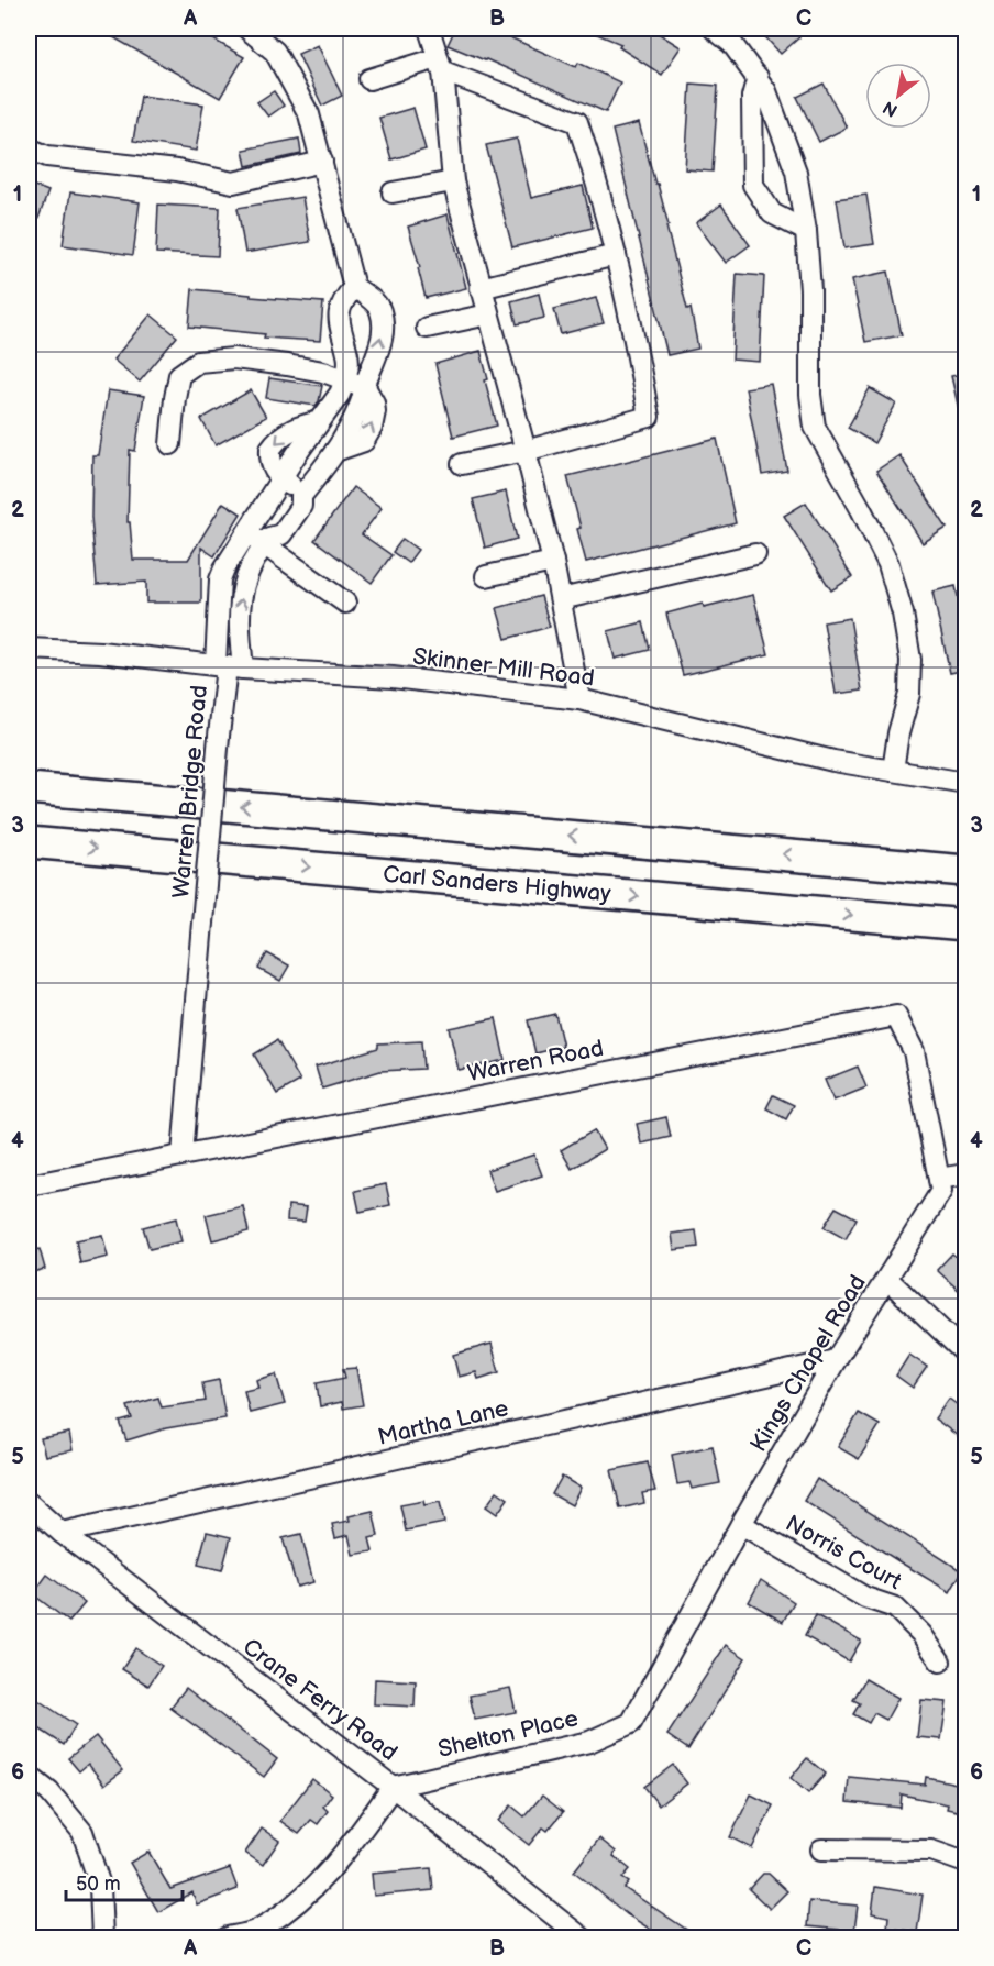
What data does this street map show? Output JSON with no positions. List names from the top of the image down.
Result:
{
  "streets": {
    "highway": ["Carl Sanders Highway"],
    "street": [
      "Skinner Mill Road",
      "Warren Bridge Road",
      "Warren Road",
      "Kings Chapel Road",
      "Martha Lane",
      "Norris Court",
      "Crane Ferry Road",
      "Shelton Place"
    ]
  },
  "crossings": [
    ["Skinner Mill Road", "Warren Bridge Road"],
    ["Warren Bridge Road", "Warren Road"],
    ["Warren Road", "Kings Chapel Road"],
    ["Kings Chapel Road", "Martha Lane"],
    ["Kings Chapel Road", "Norris Court"],
    ["Kings Chapel Road", "Shelton Place"],
    ["Martha Lane", "Crane Ferry Road"],
    ["Crane Ferry Road", "Shelton Place"]
  ],
  "scale_bar": "50 m",
  "north": "bottom left",
  "grid": {
    "columns": ["A", "B", "C"],
    "rows": [
      "1",
      "2",
      "3",
      "4",
      "5",
      "6"
    ]
  }
}
